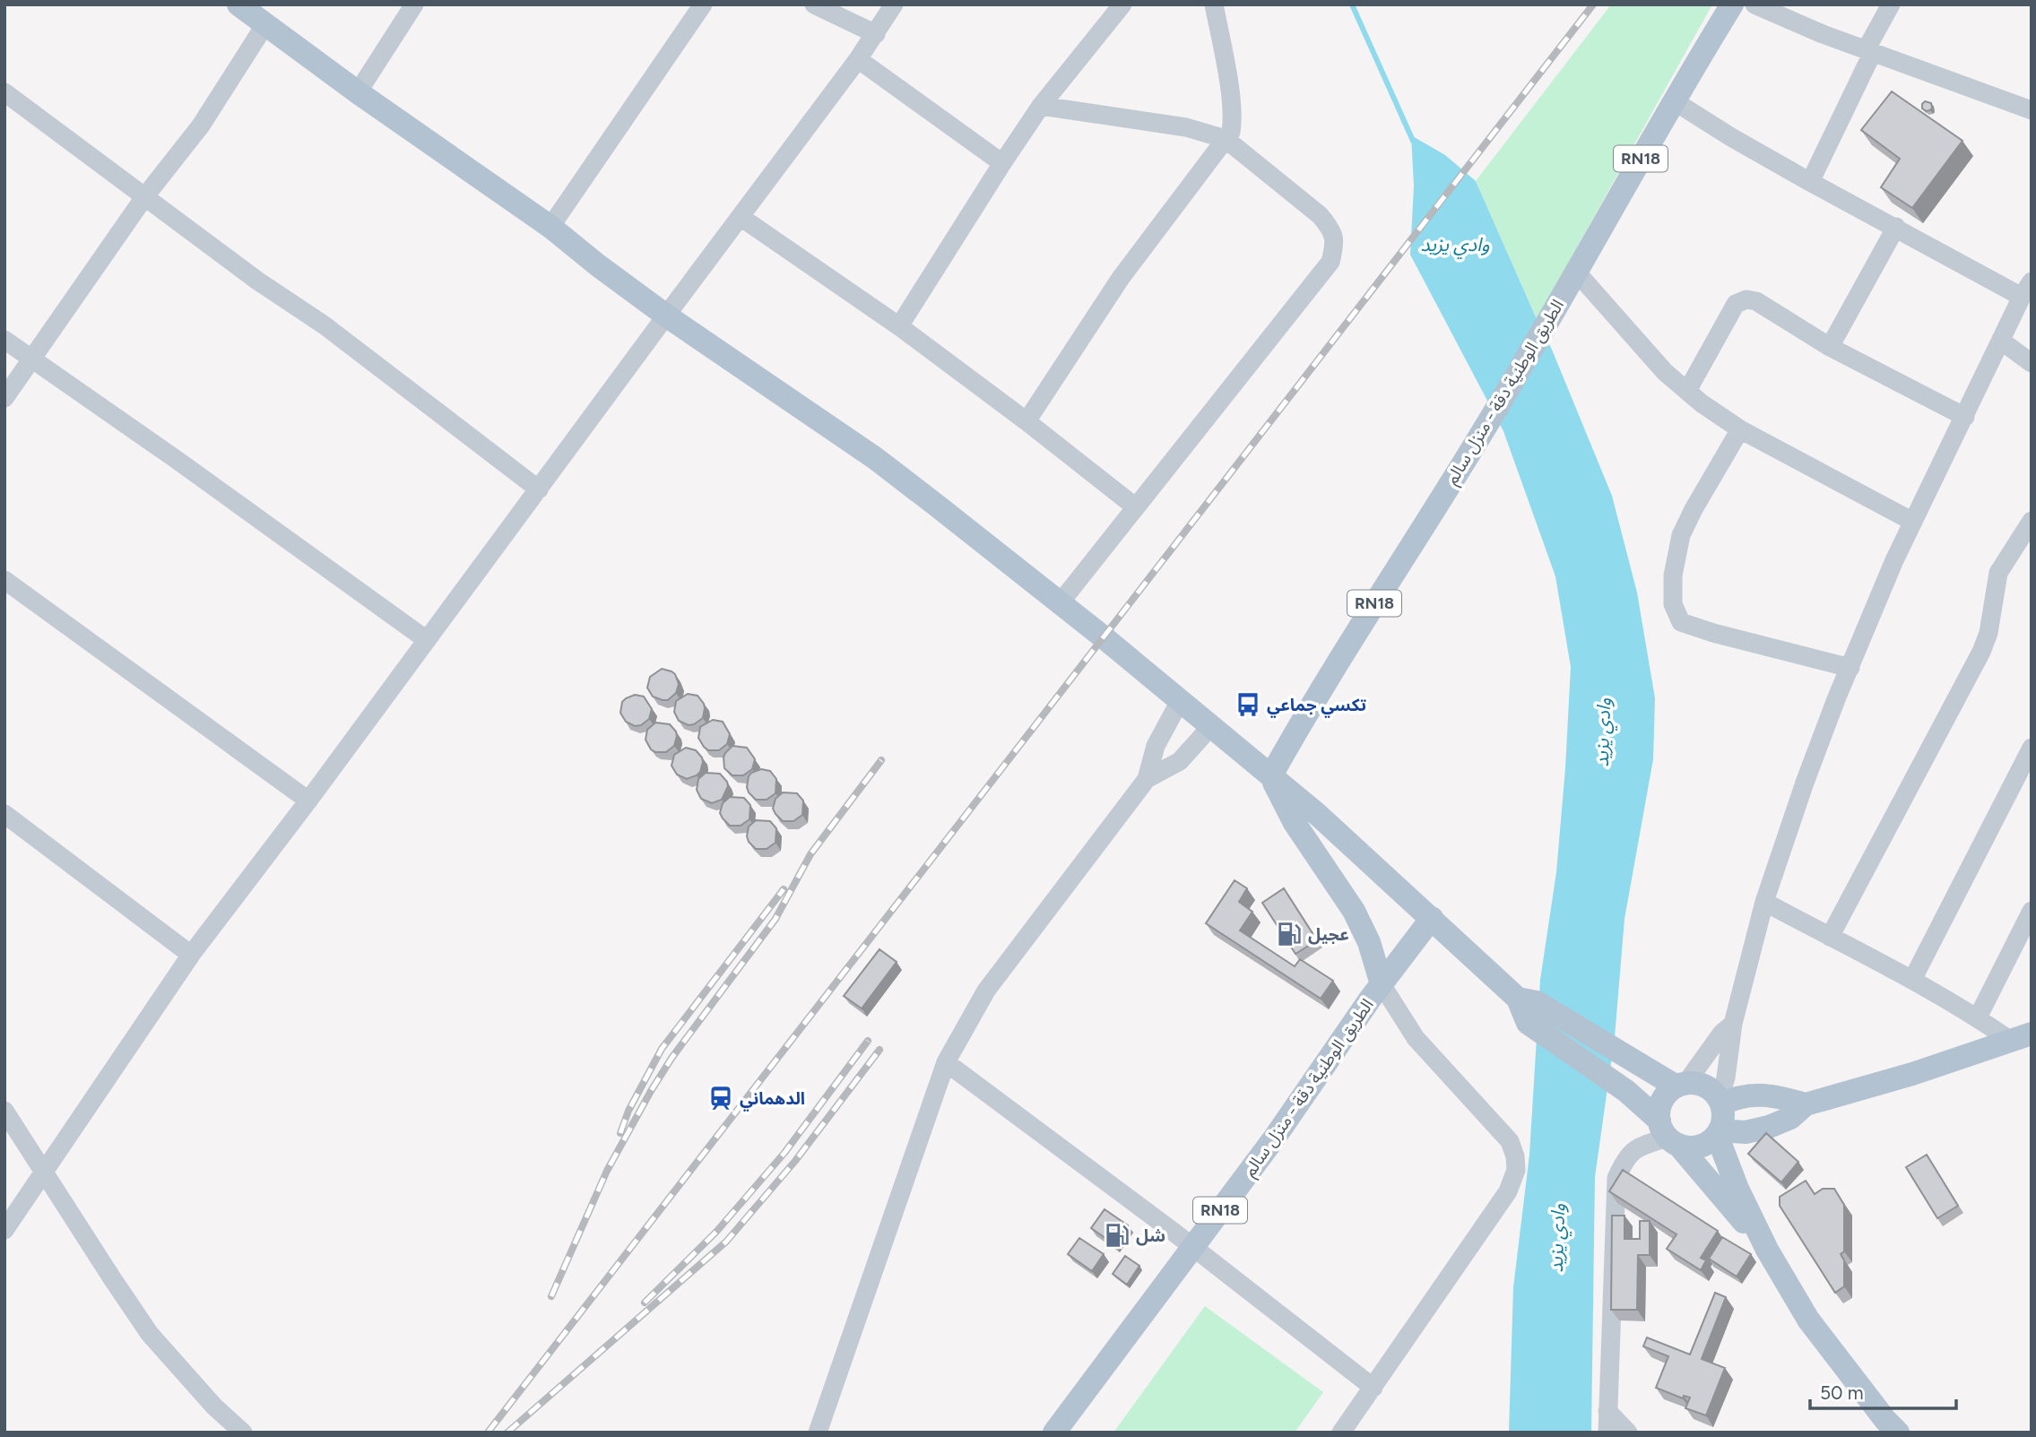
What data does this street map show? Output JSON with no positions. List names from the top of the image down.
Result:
{
  "streets": {
    "main road": ["RN18", "الطريق الوطنية دقة - منزل سالم"]
  },
  "water": ["وادي يزيد"],
  "places": {
    "bus stop": ["تكسي جماعي"],
    "fuel station": ["عجيل", "شل"],
    "station": ["الدهماني"]
  },
  "scale_bar": "50 m"
}
